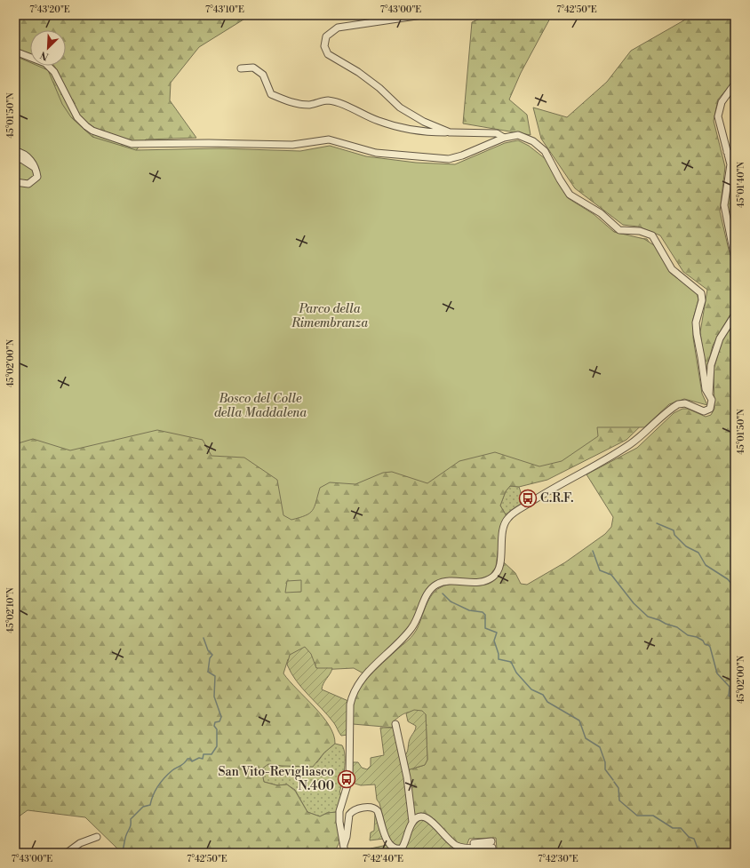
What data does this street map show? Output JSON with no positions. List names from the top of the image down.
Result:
{
  "parks": ["Parco della Rimembranza", "Bosco del Colle della Maddalena"],
  "places": {
    "bus stop": ["C.R.F.", "San Vito-Revigliasco N.400"]
  },
  "north": "bottom left",
  "coordinates": [
    "7°43'20\"E",
    "7°43'10\"E",
    "7°43'00\"E",
    "7°42'50\"E",
    "45°01'50\"N",
    "45°01'40\"N",
    "45°02'00\"N",
    "45°02'10\"N",
    "7°42'40\"E",
    "7°42'30\"E"
  ]
}
